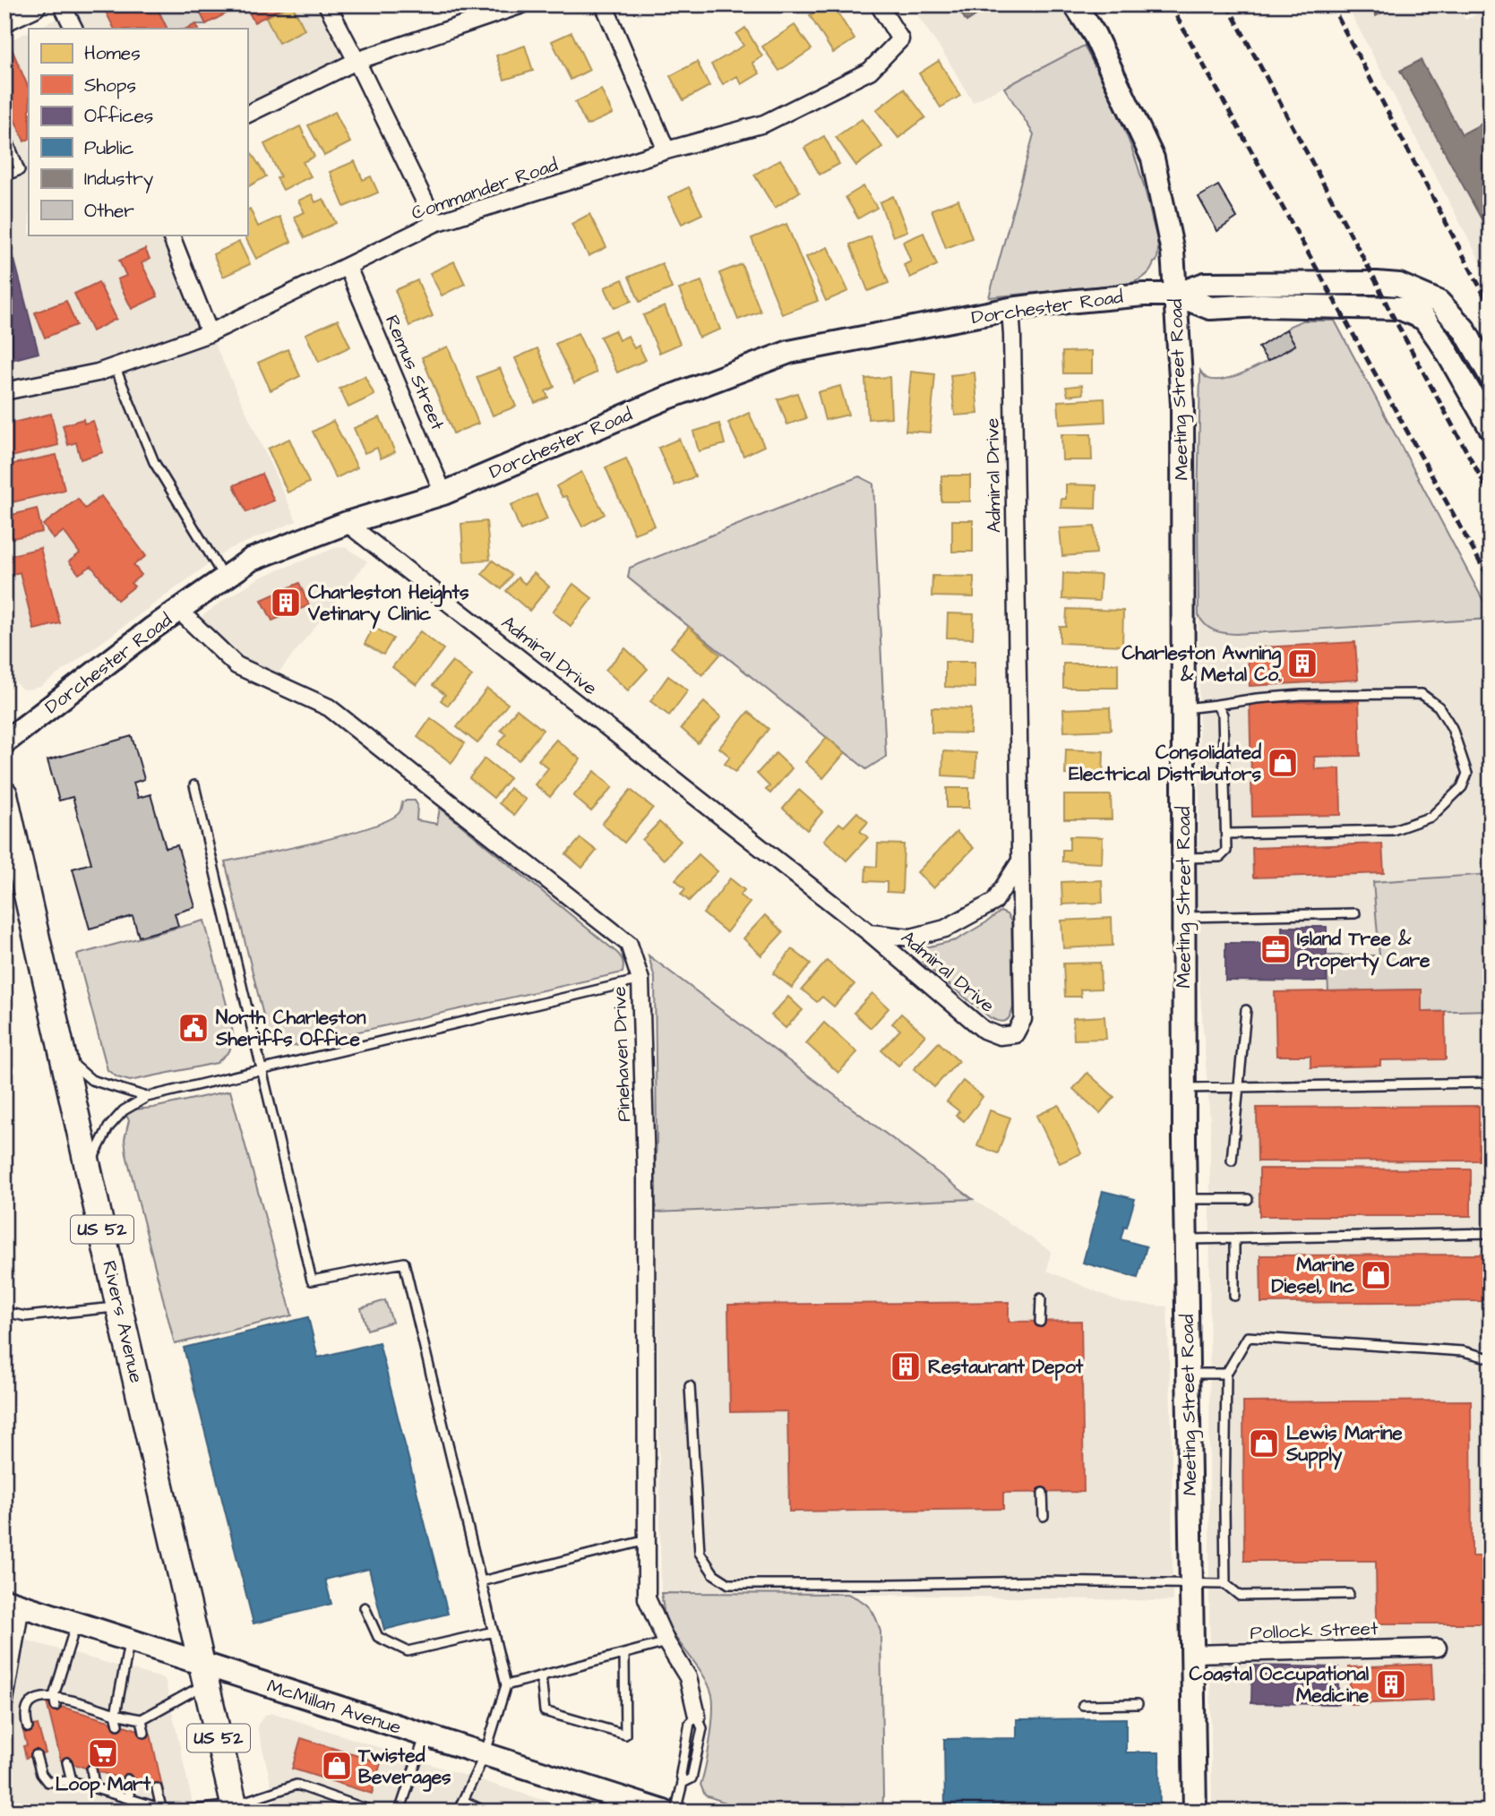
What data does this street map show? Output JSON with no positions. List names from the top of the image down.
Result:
{
  "streets": {
    "main road": ["US 52", "Rivers Avenue"],
    "street": [
      "Commander Road",
      "Dorchester Road",
      "Remus Street",
      "Meeting Street Road",
      "Admiral Drive",
      "Pinehaven Drive",
      "Pollock Street",
      "McMillan Avenue"
    ]
  },
  "crossings": [
    ["Commander Road", "Remus Street"],
    ["Dorchester Road", "Remus Street"],
    ["Dorchester Road", "Meeting Street Road"],
    ["Dorchester Road", "Admiral Drive"],
    ["Dorchester Road", "Pinehaven Drive"],
    ["Meeting Street Road", "Pollock Street"],
    ["Rivers Avenue", "McMillan Avenue"]
  ],
  "places": {
    "building": [
      "Charleston Heights Vetinary Clinic",
      "Charleston Awning & Metal Co.",
      "Restaurant Depot",
      "Coastal Occupational Medicine"
    ],
    "shop": [
      "Consolidated Electrical Distributors",
      "Marine Diesel, Inc",
      "Lewis Marine Supply",
      "Twisted Beverages"
    ],
    "office": ["Island Tree & Property Care"],
    "public building": ["North Charleston Sheriffs Office"],
    "supermarket": ["Loop Mart"]
  },
  "legend": [
    "Homes",
    "Shops",
    "Offices",
    "Public",
    "Industry",
    "Other"
  ]
}
